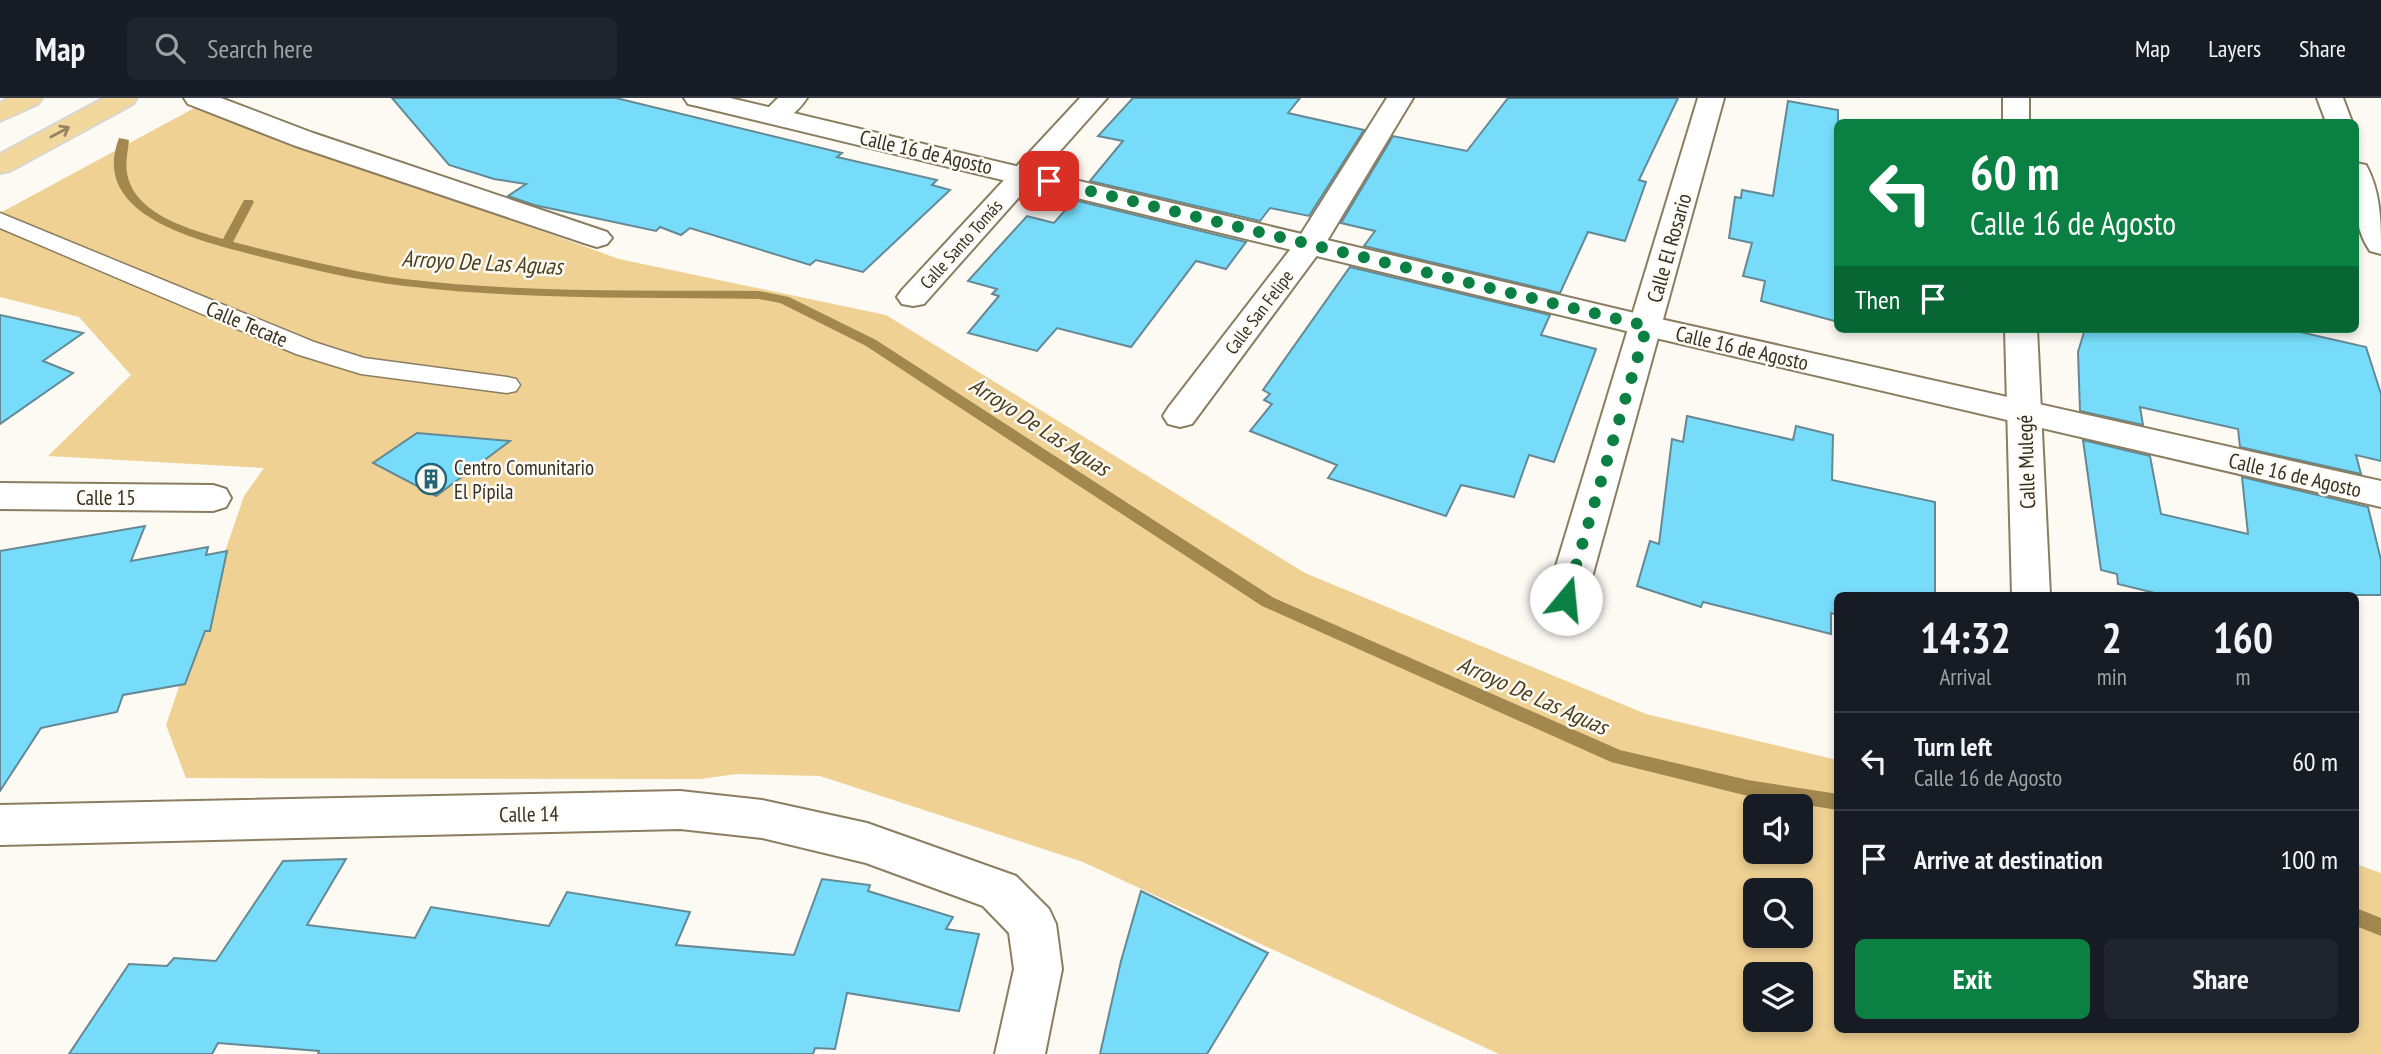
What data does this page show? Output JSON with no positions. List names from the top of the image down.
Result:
{
  "streets": {
    "street": [
      "Calle 16 de Agosto",
      "Calle Santo Tomás",
      "Calle El Rosario",
      "Calle San Felipe",
      "Calle Mulegé",
      "Calle 15",
      "Calle 14"
    ],
    "lane": ["Calle Tecate"]
  },
  "crossings": [
    ["Calle 16 de Agosto", "Calle Santo Tomás"],
    ["Calle 16 de Agosto", "Calle El Rosario"],
    ["Calle 16 de Agosto", "Calle San Felipe"],
    ["Calle 16 de Agosto", "Calle Mulegé"]
  ],
  "water": ["Arroyo De Las Aguas"],
  "places": {
    "building": ["Centro Comunitario El Pípila"]
  },
  "page": {
    "header": "Map",
    "search": "Search here",
    "nav": ["Map", "Layers", "Share"],
    "turn": ["60 m", "Calle 16 de Agosto"],
    "then": "Then",
    "eta": [
      "14:32",
      "Arrival",
      "2",
      "min",
      "160",
      "m"
    ],
    "list": [
      {
        "name": "Turn left",
        "note": "Calle 16 de Agosto",
        "value": "60 m"
      },
      {
        "name": "Arrive at destination",
        "value": "100 m"
      }
    ],
    "buttons": ["Exit", "Share"]
  }
}
